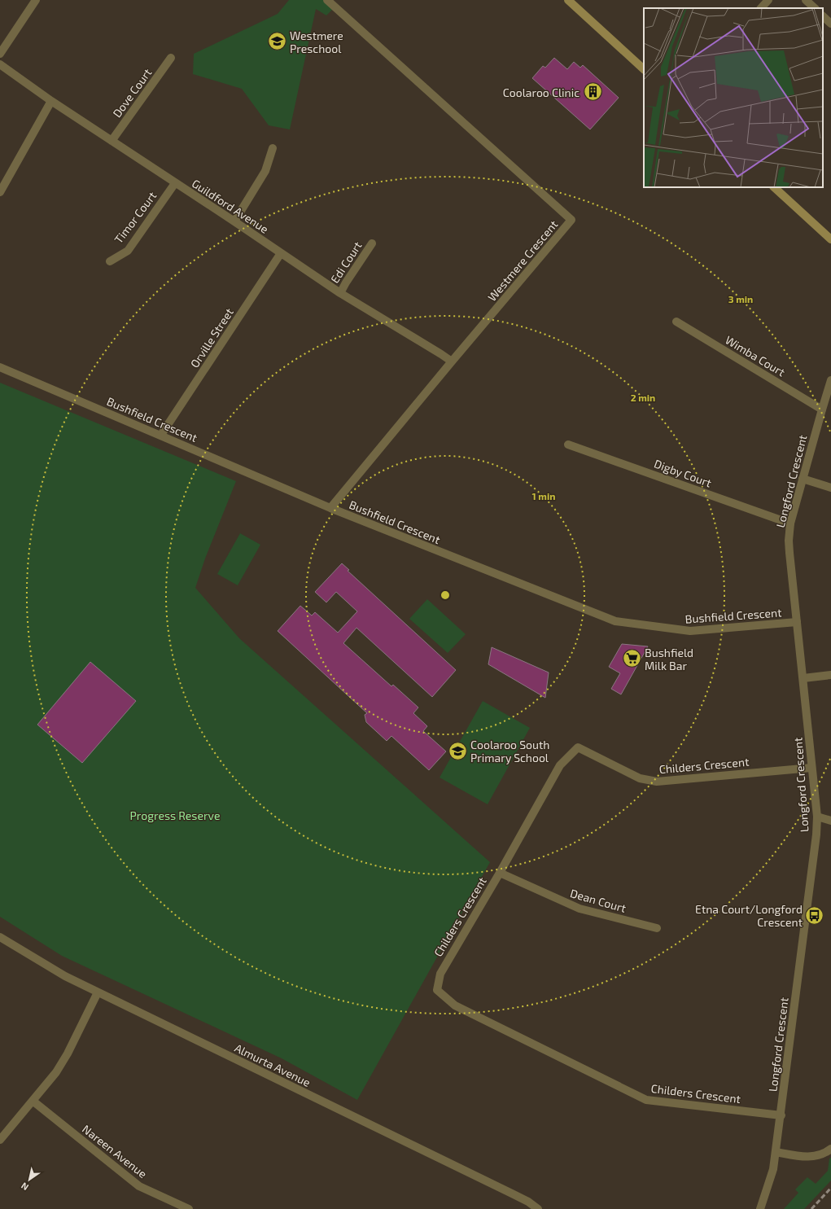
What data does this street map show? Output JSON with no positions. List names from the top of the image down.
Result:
{
  "streets": {
    "street": [
      "Dove Court",
      "Guildford Avenue",
      "Timor Court",
      "Westmere Crescent",
      "Edi Court",
      "Orville Street",
      "Wimba Court",
      "Bushfield Crescent",
      "Digby Court",
      "Longford Crescent",
      "Childers Crescent",
      "Dean Court",
      "Almurta Avenue",
      "Nareen Avenue"
    ]
  },
  "crossings": [
    ["Dove Court", "Guildford Avenue"],
    ["Guildford Avenue", "Timor Court"],
    ["Guildford Avenue", "Westmere Crescent"],
    ["Guildford Avenue", "Edi Court"],
    ["Guildford Avenue", "Orville Street"],
    ["Westmere Crescent", "Bushfield Crescent"],
    ["Orville Street", "Bushfield Crescent"],
    ["Wimba Court", "Longford Crescent"],
    ["Bushfield Crescent", "Longford Crescent"],
    ["Digby Court", "Longford Crescent"],
    ["Longford Crescent", "Childers Crescent"],
    ["Childers Crescent", "Dean Court"]
  ],
  "parks": ["Progress Reserve"],
  "places": {
    "school or university": ["Westmere Preschool", "Coolaroo South Primary School"],
    "building": ["Coolaroo Clinic"],
    "supermarket": ["Bushfield Milk Bar"],
    "bus stop": ["Etna Court/Longford Crescent"]
  },
  "north": "bottom left",
  "rings": ["3 min", "2 min", "1 min"]
}
